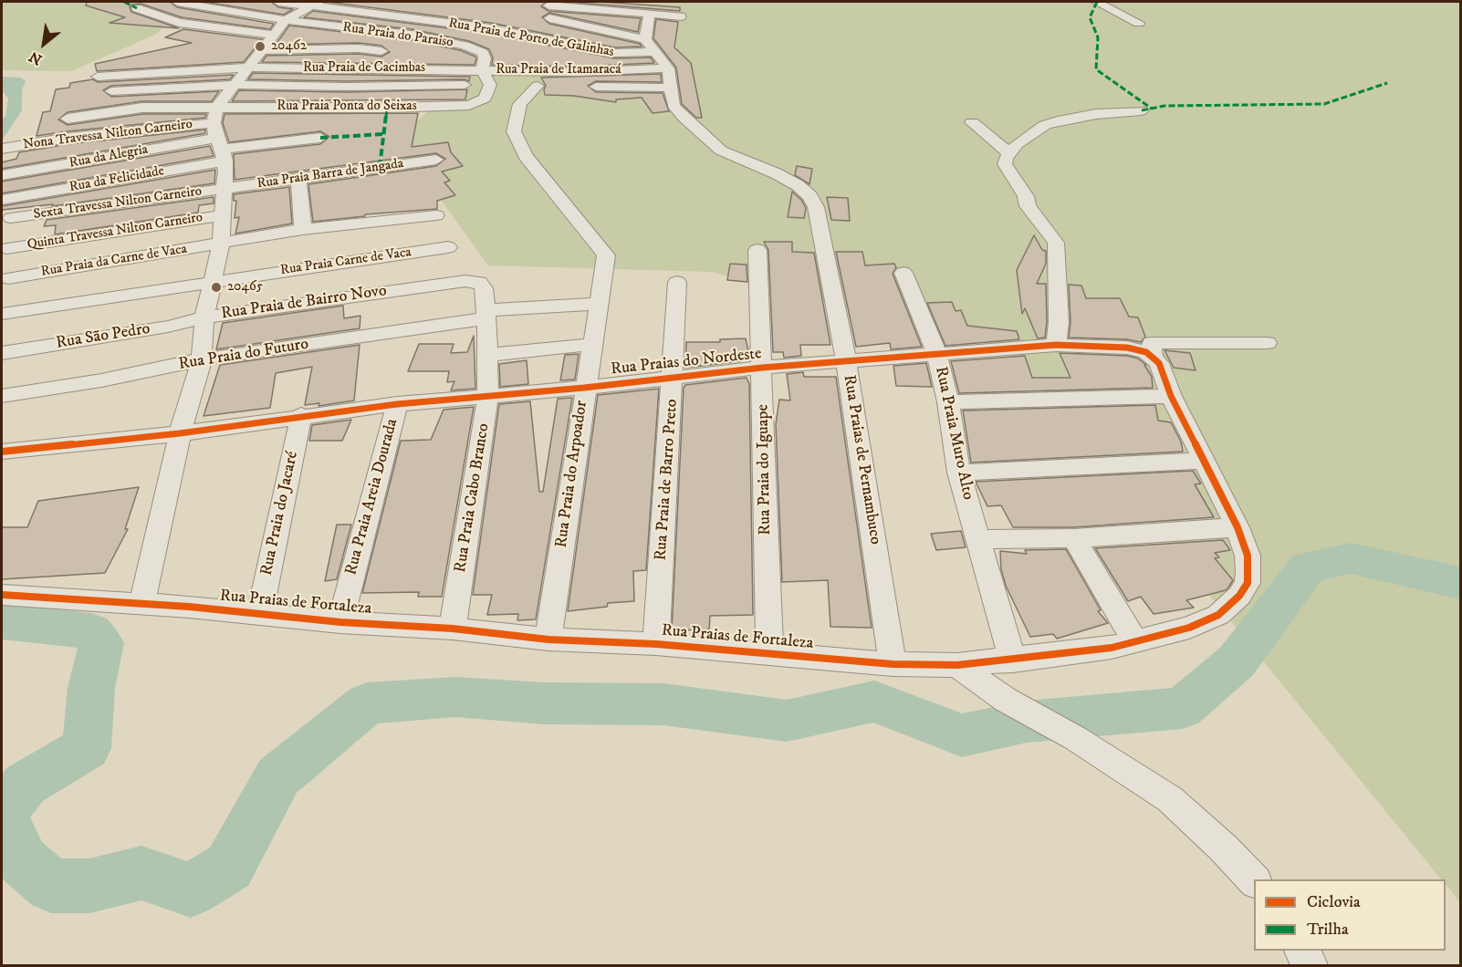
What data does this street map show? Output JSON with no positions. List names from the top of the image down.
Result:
{
  "streets": {
    "street": [
      "Rua Praia do Paraiso",
      "Rua Praia de Porto de Galinhas",
      "Rua Praia de Cacimbas",
      "Rua Praia de Itamaracá",
      "Rua Praia Ponta do Seixas",
      "Nona Travessa Nilton Carneiro",
      "Rua da Alegria",
      "Rua Praia Barra de Jangada",
      "Rua da Felicidade",
      "Sexta Travessa Nilton Carneiro",
      "Quinta Travessa Nilton Carneiro",
      "Rua Praia da Carne de Vaca",
      "Rua Praia Carne de Vaca",
      "Rua Praia de Bairro Novo",
      "Rua São Pedro",
      "Rua Praia do Futuro",
      "Rua Praias do Nordeste",
      "Rua Praia Muro Alto",
      "Rua Praias de Pernambuco",
      "Rua Praia do Iguape",
      "Rua Praia do Arpoador",
      "Rua Praia de Barro Preto",
      "Rua Praia Areia Dourada",
      "Rua Praia Cabo Branco",
      "Rua Praia do Jacaré",
      "Rua Praias de Fortaleza"
    ]
  },
  "crossings": [
    ["Rua Praia do Paraiso", "Rua Praia de Cacimbas"],
    ["Rua Praia do Paraiso", "Rua Praia de Itamaracá"],
    ["Rua Praia do Paraiso", "Rua Praia Ponta do Seixas"],
    ["Rua Praia de Porto de Galinhas", "Rua Praias de Pernambuco"],
    ["Rua Praia de Cacimbas", "Rua Praia de Itamaracá"],
    ["Rua Praia de Itamaracá", "Rua Praias de Pernambuco"],
    ["Nona Travessa Nilton Carneiro", "Rua da Alegria"],
    ["Nona Travessa Nilton Carneiro", "Rua da Felicidade"],
    ["Rua da Alegria", "Rua da Felicidade"],
    ["Rua Praia Barra de Jangada", "Sexta Travessa Nilton Carneiro"],
    ["Rua Praia de Bairro Novo", "Rua São Pedro"],
    ["Rua Praia de Bairro Novo", "Rua Praia Cabo Branco"],
    ["Rua Praia do Futuro", "Rua Praia do Arpoador"],
    ["Rua Praia do Futuro", "Rua Praia Cabo Branco"],
    ["Rua Praias do Nordeste", "Rua Praia Muro Alto"],
    ["Rua Praias do Nordeste", "Rua Praias de Pernambuco"],
    ["Rua Praias do Nordeste", "Rua Praia do Iguape"],
    ["Rua Praias do Nordeste", "Rua Praia do Arpoador"],
    ["Rua Praias do Nordeste", "Rua Praia de Barro Preto"],
    ["Rua Praias do Nordeste", "Rua Praia Areia Dourada"],
    ["Rua Praias do Nordeste", "Rua Praia Cabo Branco"],
    ["Rua Praias do Nordeste", "Rua Praia do Jacaré"],
    ["Rua Praia Muro Alto", "Rua Praias de Fortaleza"],
    ["Rua Praias de Pernambuco", "Rua Praias de Fortaleza"],
    ["Rua Praia do Iguape", "Rua Praias de Fortaleza"],
    ["Rua Praia do Arpoador", "Rua Praias de Fortaleza"],
    ["Rua Praia de Barro Preto", "Rua Praias de Fortaleza"],
    ["Rua Praia Areia Dourada", "Rua Praias de Fortaleza"],
    ["Rua Praia Cabo Branco", "Rua Praias de Fortaleza"],
    ["Rua Praia do Jacaré", "Rua Praias de Fortaleza"]
  ],
  "places": ["20462", "20465"],
  "legend": ["Ciclovia", "Trilha"],
  "north": "bottom left"
}
